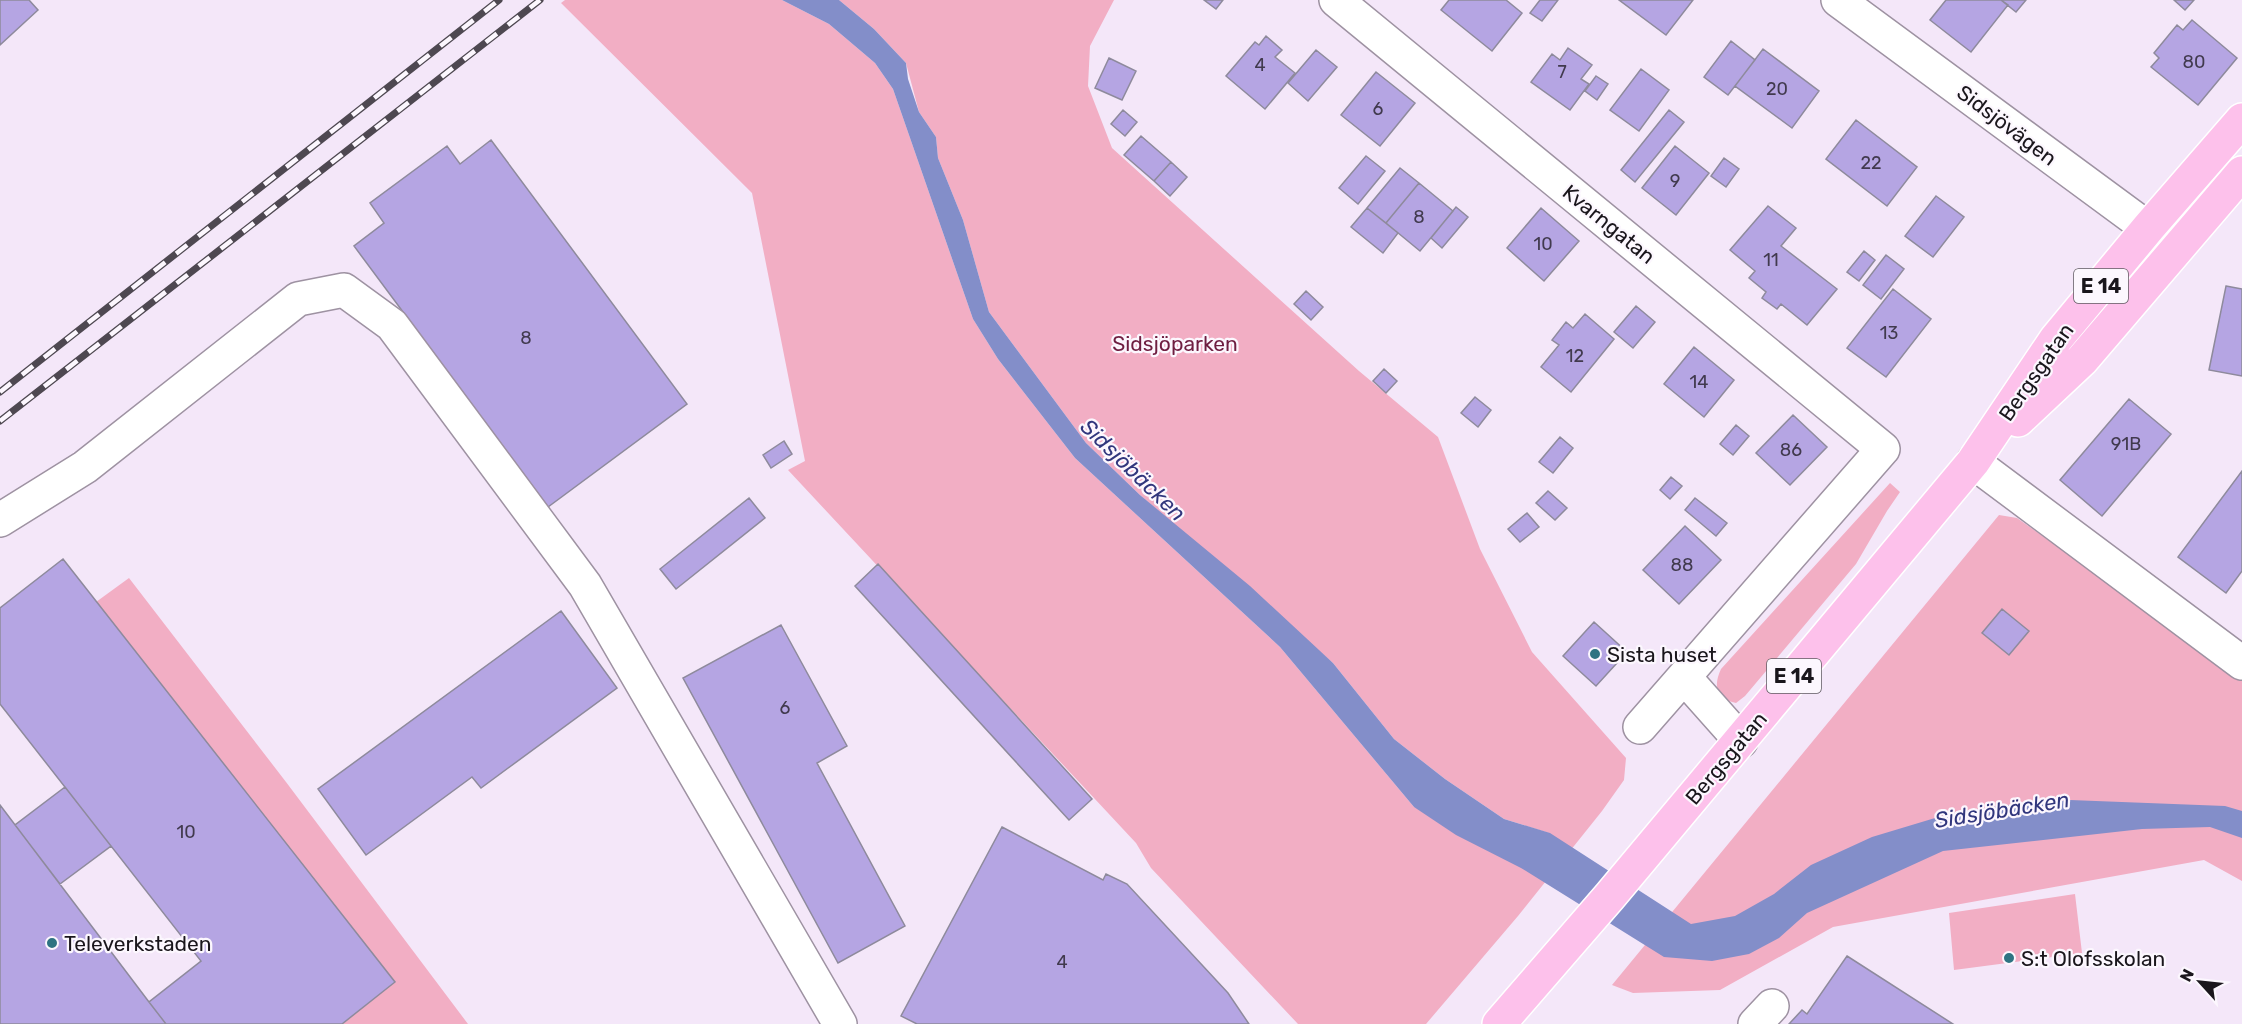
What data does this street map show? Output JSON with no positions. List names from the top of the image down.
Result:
{
  "streets": {
    "highway": ["E 14", "Bergsgatan"],
    "street": ["Sidsjövägen", "Kvarngatan"]
  },
  "crossings": [
    ["Sidsjövägen", "Bergsgatan"]
  ],
  "water": ["Sidsjöbäcken"],
  "parks": ["Sidsjöparken"],
  "places": ["Sista huset", "Televerkstaden", "S:t Olofsskolan"],
  "house_numbers": [
    "80",
    "4",
    "7",
    "20",
    "6",
    "22",
    "9",
    "8",
    "10",
    "11",
    "13",
    "8",
    "12",
    "14",
    "91B",
    "86",
    "88",
    "6",
    "10",
    "4"
  ],
  "north": "top left"
}
